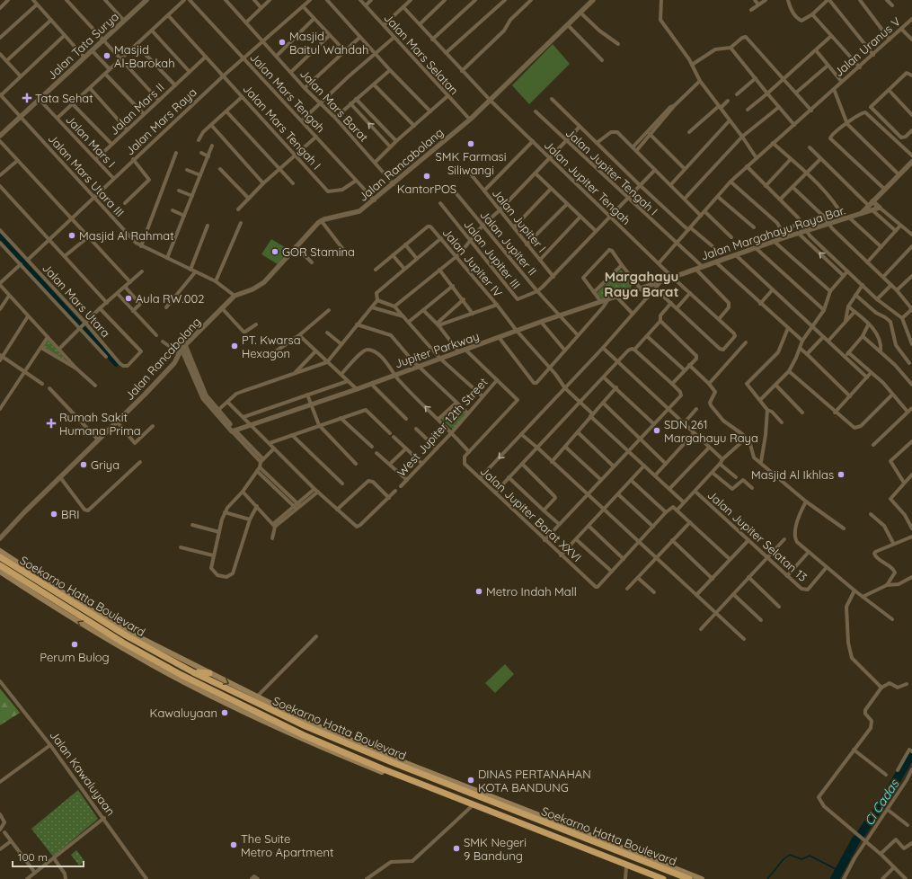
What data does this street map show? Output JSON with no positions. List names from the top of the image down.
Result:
{
  "streets": {
    "highway": ["Soekarno Hatta Boulevard"],
    "street": [
      "Jalan Tata Surya",
      "Jalan Uranus V",
      "Jalan Mars Selatan",
      "Jalan Mars Tengah",
      "Jalan Mars Barat",
      "Jalan Mars II",
      "Jalan Mars Raya",
      "Jalan Mars Tengah I",
      "Jalan Mars I",
      "Jalan Rancabolang",
      "Jalan Jupiter Tengah I",
      "Jalan Mars Utara III",
      "Jalan Jupiter Tengah",
      "Jalan Jupiter I",
      "Jalan Margahayu Raya Bar.",
      "Jalan Jupiter II",
      "Jalan Jupiter III",
      "Jalan Jupiter IV",
      "Jalan Mars Utara",
      "Jupiter Parkway",
      "West Jupiter 12th Street",
      "Jalan Jupiter Barat XXVI",
      "Jalan Jupiter Selatan 13",
      "Jalan Kawaluyaan"
    ]
  },
  "crossings": [
    ["Jalan Tata Surya", "Jalan Mars I"],
    ["Jalan Tata Surya", "Jalan Mars Utara III"],
    ["Jalan Uranus V", "Jalan Jupiter Tengah I"],
    ["Jalan Uranus V", "Jalan Jupiter Tengah"],
    ["Jalan Mars Selatan", "Jalan Rancabolang"],
    ["Jalan Mars Tengah", "Jalan Mars Raya"],
    ["Jalan Mars Tengah", "Jalan Mars Tengah I"],
    ["Jalan Mars Tengah", "Jalan Rancabolang"],
    ["Jalan Mars Barat", "Jalan Mars Raya"],
    ["Jalan Mars Barat", "Jalan Rancabolang"],
    ["Jalan Mars II", "Jalan Mars Tengah I"],
    ["Jalan Mars II", "Jalan Mars I"],
    ["Jalan Mars Raya", "Jalan Mars Tengah I"],
    ["Jalan Mars Raya", "Jalan Mars I"],
    ["Jalan Mars Raya", "Jalan Mars Utara III"],
    ["Jalan Mars Raya", "Jalan Mars Utara"],
    ["Jalan Rancabolang", "Jalan Mars Utara III"],
    ["Jalan Rancabolang", "Jalan Jupiter Tengah"],
    ["Jalan Jupiter Tengah I", "Jalan Margahayu Raya Bar."],
    ["Jalan Jupiter Tengah", "Jalan Margahayu Raya Bar."],
    ["Jalan Margahayu Raya Bar.", "Jupiter Parkway"],
    ["Jalan Jupiter II", "Jalan Jupiter III"],
    ["Jalan Jupiter II", "Jupiter Parkway"],
    ["Jalan Jupiter IV", "Jupiter Parkway"]
  ],
  "districts": ["Margahayu Raya Barat"],
  "water": ["Ci Cadas"],
  "places": {
    "other": [
      "Masjid Baitul Wahdah",
      "Masjid Al-Barokah",
      "SMK Farmasi Siliwangi",
      "KantorPOS",
      "Masjid Al Rahmat",
      "GOR Stamina",
      "Aula RW.002",
      "PT. Kwarsa Hexagon",
      "SDN 261 Margahayu Raya",
      "Griya",
      "Masjid Al Ikhlas",
      "BRI",
      "Metro Indah Mall",
      "Perum Bulog",
      "Kawaluyaan",
      "DINAS PERTANAHAN KOTA BANDUNG",
      "The Suite Metro Apartment",
      "SMK Negeri 9 Bandung"
    ],
    "health": ["Tata Sehat", "Rumah Sakit Humana Prima"]
  },
  "scale_bar": "100 m"
}
